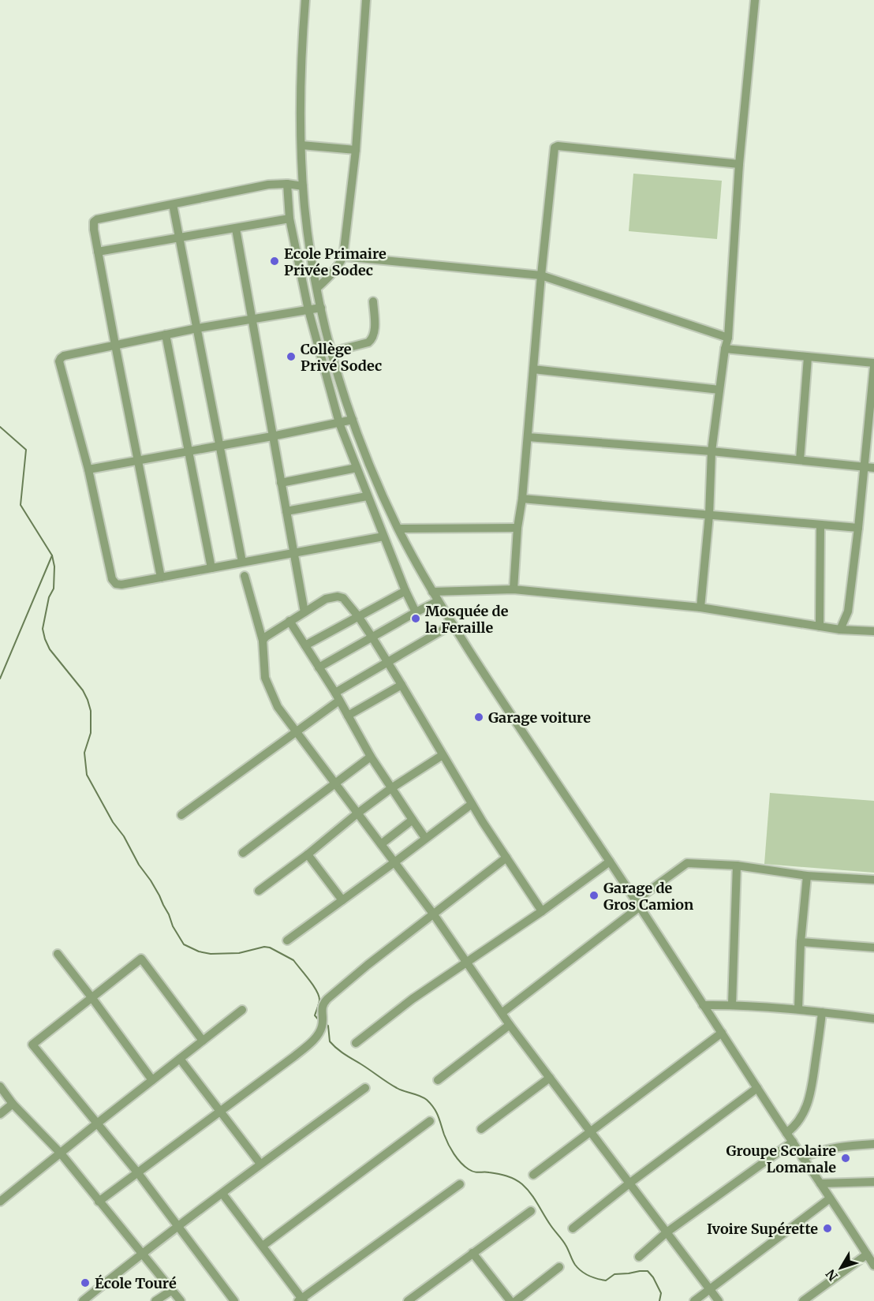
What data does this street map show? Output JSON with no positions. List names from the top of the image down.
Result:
{
  "places": [
    "Ecole Primaire Privée Sodec",
    "Collège Privé Sodec",
    "Mosquée de la Feraille",
    "Garage voiture",
    "Garage de Gros Camion",
    "Groupe Scolaire Lomanale",
    "Ivoire Supérette",
    "École Touré"
  ],
  "north": "bottom left"
}
